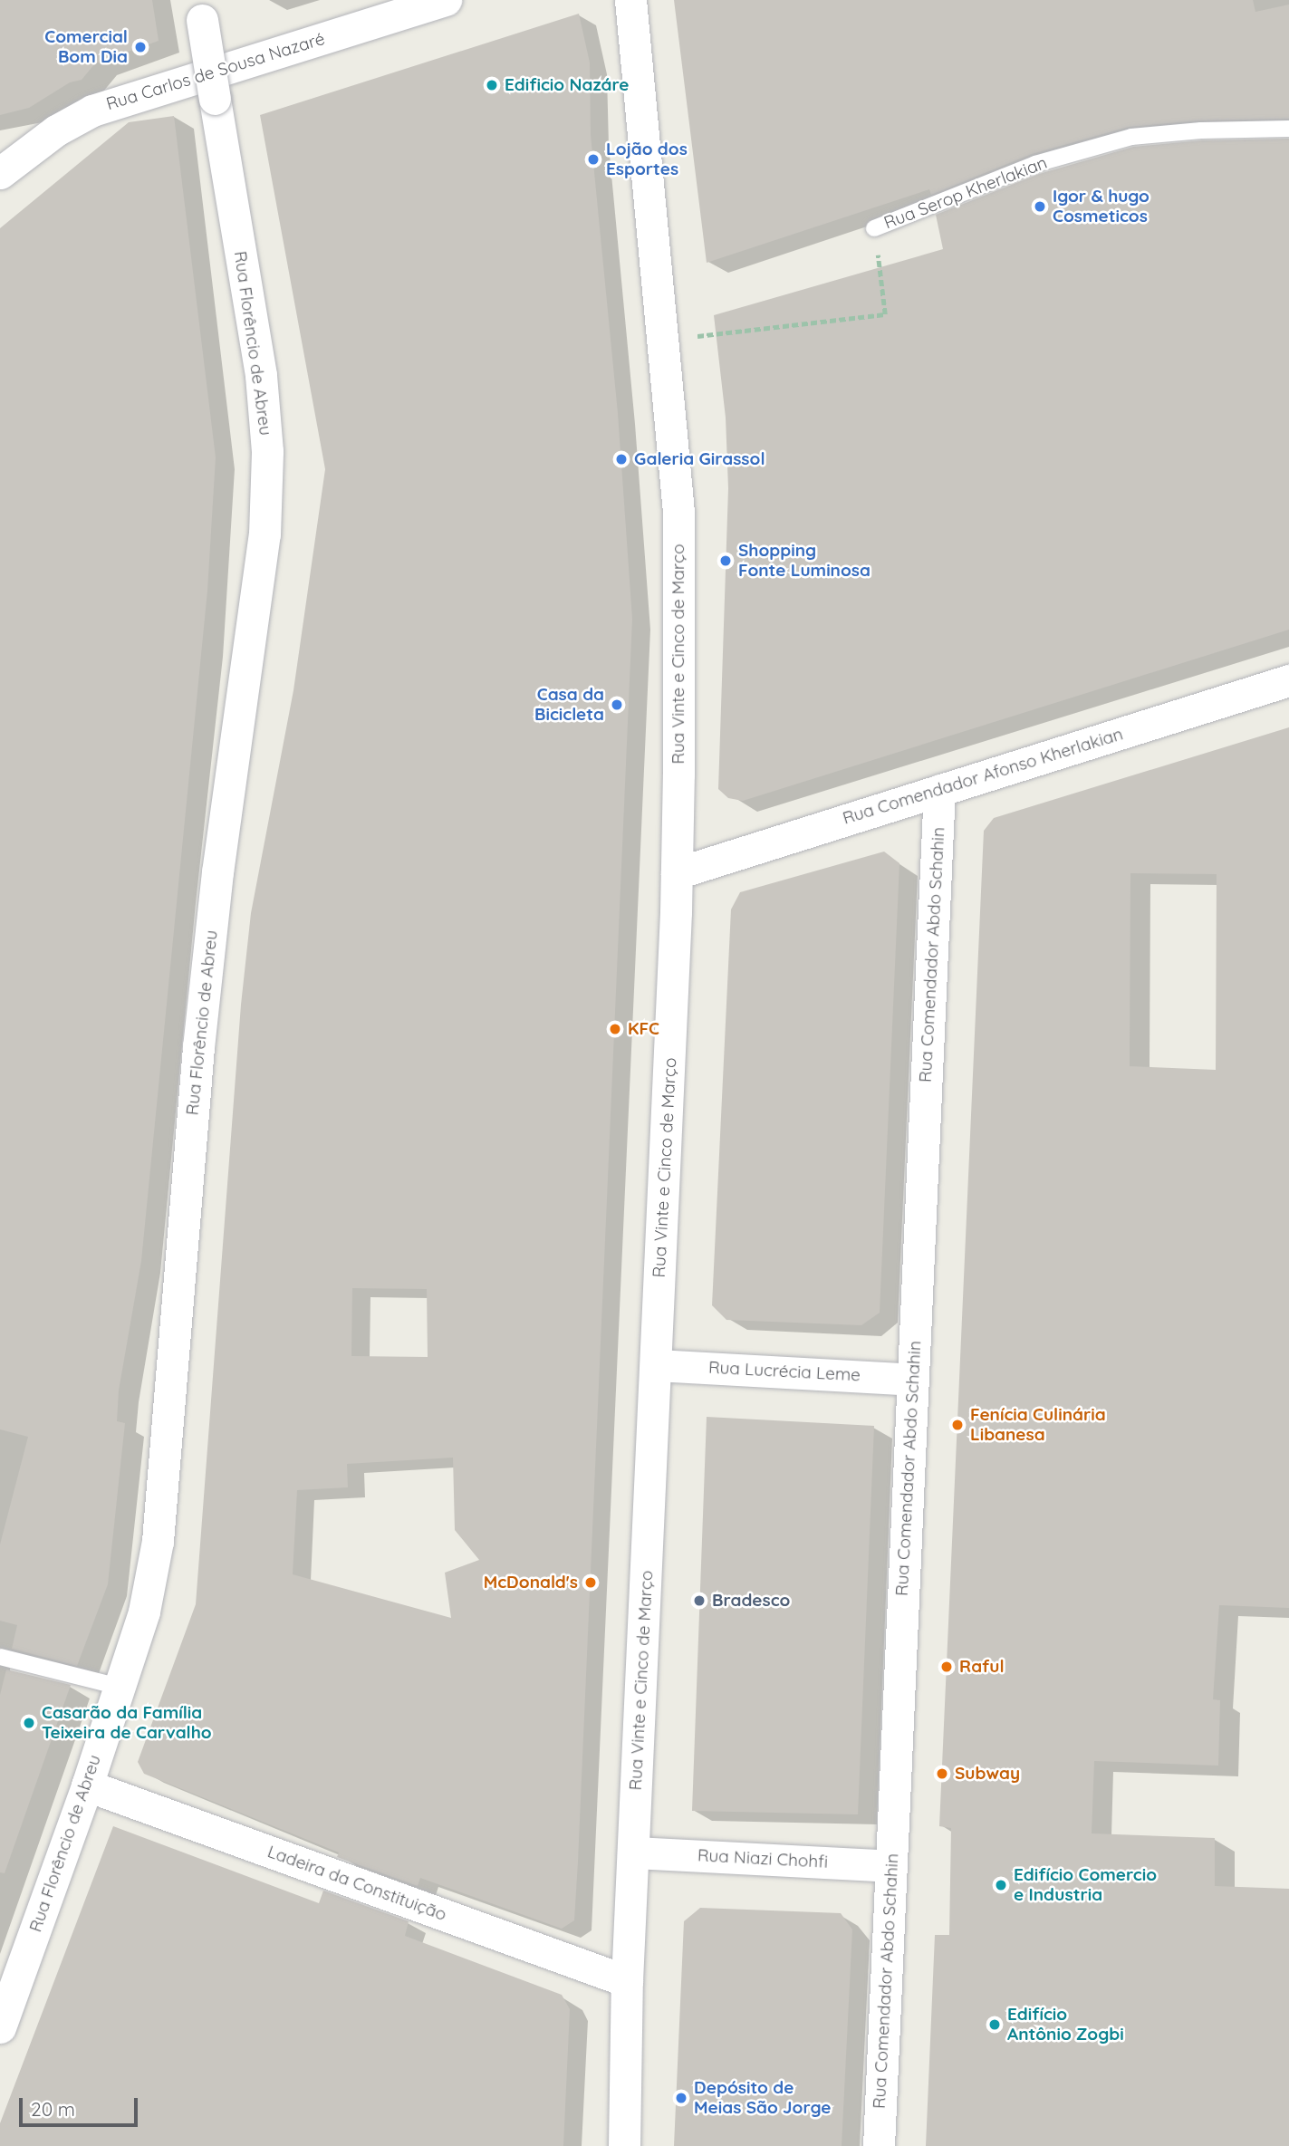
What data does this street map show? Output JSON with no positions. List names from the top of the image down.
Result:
{
  "streets": {
    "street": [
      "Rua Carlos de Sousa Nazaré",
      "Rua Florêncio de Abreu",
      "Rua Vinte e Cinco de Março",
      "Rua Comendador Afonso Kherlakian",
      "Rua Comendador Abdo Schahin",
      "Rua Lucrécia Leme",
      "Rua Niazi Chohfi",
      "Ladeira da Constituição"
    ],
    "lane": ["Rua Serop Kherlakian"]
  },
  "crossings": [
    ["Rua Serop Kherlakian", "Rua Vinte e Cinco de Março"],
    ["Rua Florêncio de Abreu", "Ladeira da Constituição"],
    ["Rua Vinte e Cinco de Março", "Rua Comendador Afonso Kherlakian"],
    ["Rua Vinte e Cinco de Março", "Rua Lucrécia Leme"],
    ["Rua Vinte e Cinco de Março", "Rua Niazi Chohfi"],
    ["Rua Vinte e Cinco de Março", "Ladeira da Constituição"],
    ["Rua Comendador Afonso Kherlakian", "Rua Comendador Abdo Schahin"],
    ["Rua Comendador Abdo Schahin", "Rua Lucrécia Leme"],
    ["Rua Comendador Abdo Schahin", "Rua Niazi Chohfi"]
  ],
  "places": [
    "Comercial Bom Dia",
    "Edificio Nazáre",
    "Lojão dos Esportes",
    "Igor & hugo Cosmeticos",
    "Galeria Girassol",
    "Shopping Fonte Luminosa",
    "Casa da Bicicleta",
    "KFC",
    "Fenícia Culinária Libanesa",
    "McDonald's",
    "Bradesco",
    "Raful",
    "Casarão da Família Teixeira de Carvalho",
    "Subway",
    "Edifício Comercio e Industria",
    "Edifício Antônio Zogbi",
    "Depósito de Meias São Jorge"
  ],
  "scale_bar": "20 m"
}
